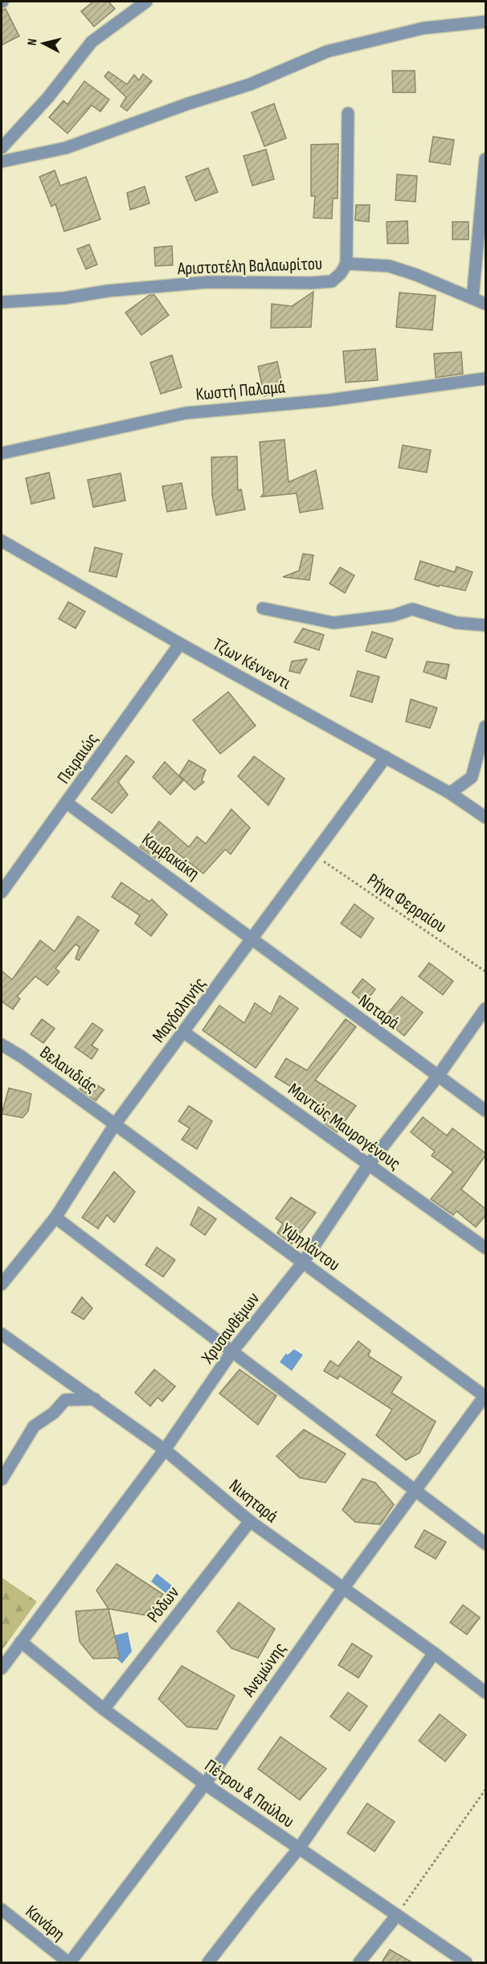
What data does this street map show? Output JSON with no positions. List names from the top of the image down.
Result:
{
  "streets": {
    "street": [
      "Αριστοτέλη Βαλαωρίτου",
      "Κωστή Παλαμά",
      "Τζων Κέννεντι",
      "Πειραιώς",
      "Καμβακάκη",
      "Μαγδαληνής",
      "Νοταρά",
      "Βελανιδιάς",
      "Μαντώς Μαυρογένους",
      "Υψηλάντου",
      "Χρυσανθέμων",
      "Νικηταρά",
      "Ρόδων",
      "Ανεμώνης",
      "Πέτρου & Παύλου",
      "Κανάρη"
    ],
    "path": ["Ρήγα Φερραίου"]
  },
  "crossings": [
    ["Τζων Κέννεντι", "Πειραιώς"],
    ["Τζων Κέννεντι", "Μαγδαληνής"],
    ["Πειραιώς", "Καμβακάκη"],
    ["Καμβακάκη", "Μαγδαληνής"],
    ["Καμβακάκη", "Νοταρά"],
    ["Ρήγα Φερραίου", "Μαγδαληνής"],
    ["Μαγδαληνής", "Νοταρά"],
    ["Μαγδαληνής", "Βελανιδιάς"],
    ["Μαγδαληνής", "Μαντώς Μαυρογένους"],
    ["Μαγδαληνής", "Υψηλάντου"],
    ["Νοταρά", "Χρυσανθέμων"],
    ["Βελανιδιάς", "Υψηλάντου"],
    ["Μαντώς Μαυρογένους", "Χρυσανθέμων"],
    ["Υψηλάντου", "Χρυσανθέμων"],
    ["Υψηλάντου", "Ανεμώνης"],
    ["Χρυσανθέμων", "Νικηταρά"],
    ["Χρυσανθέμων", "Πέτρου & Παύλου"],
    ["Νικηταρά", "Ρόδων"],
    ["Νικηταρά", "Ανεμώνης"],
    ["Ρόδων", "Πέτρου & Παύλου"],
    ["Ανεμώνης", "Πέτρου & Παύλου"],
    ["Ανεμώνης", "Κανάρη"]
  ],
  "north": "left"
}
